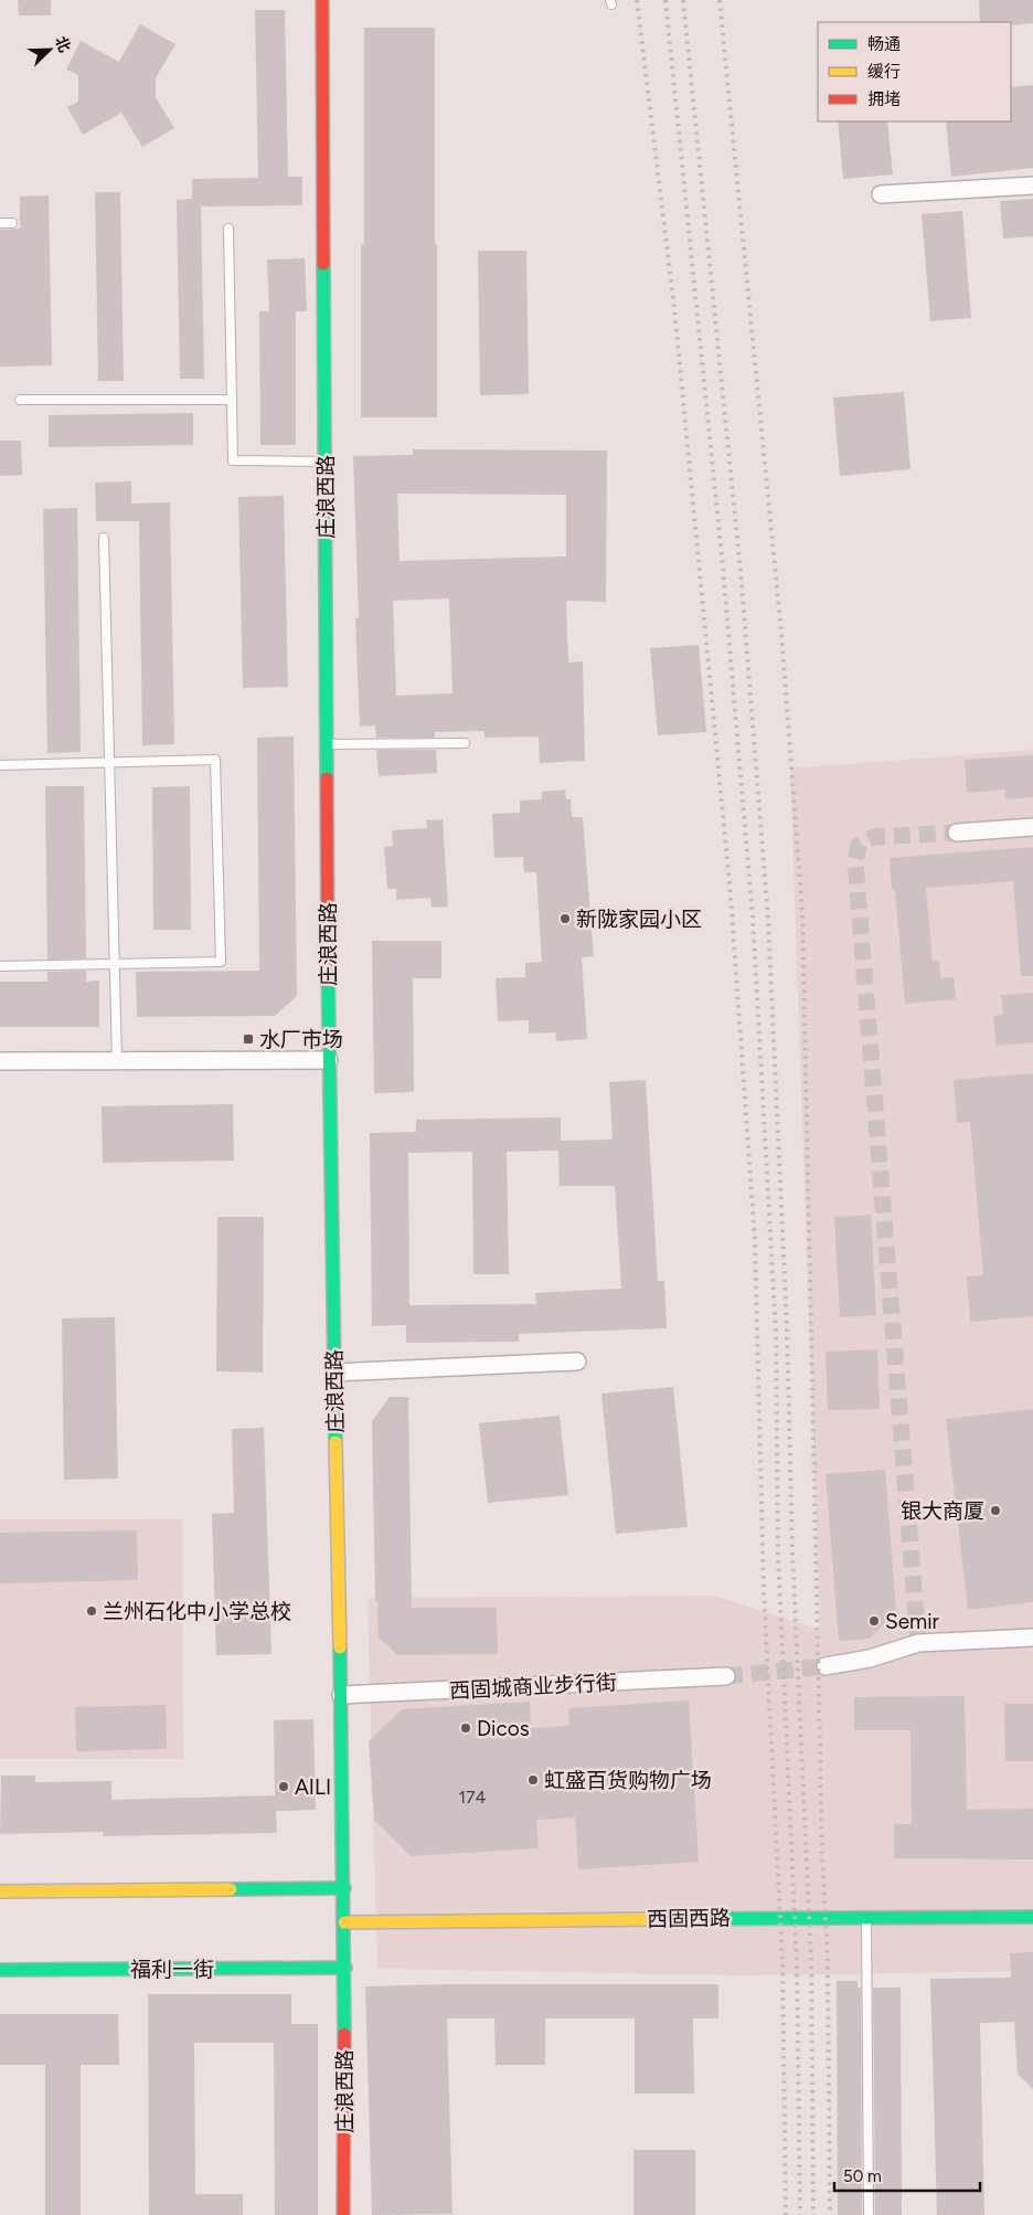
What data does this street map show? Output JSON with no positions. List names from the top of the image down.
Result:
{
  "streets": {
    "street": [
      "庄浪西路",
      "西固城商业步行街",
      "西固西路",
      "福利一街"
    ]
  },
  "crossings": [
    ["庄浪西路", "西固城商业步行街"],
    ["庄浪西路", "西固西路"],
    ["庄浪西路", "福利一街"]
  ],
  "places": {
    "other": [
      "新陇家园小区",
      "银大商厦",
      "兰州石化中小学总校",
      "Semir",
      "Dicos",
      "虹盛百货购物广场",
      "AILI"
    ],
    "transit": ["水厂市场"]
  },
  "house_numbers": ["174"],
  "legend": ["畅通", "缓行", "拥堵"],
  "scale_bar": "50 m",
  "north": "top right"
}
